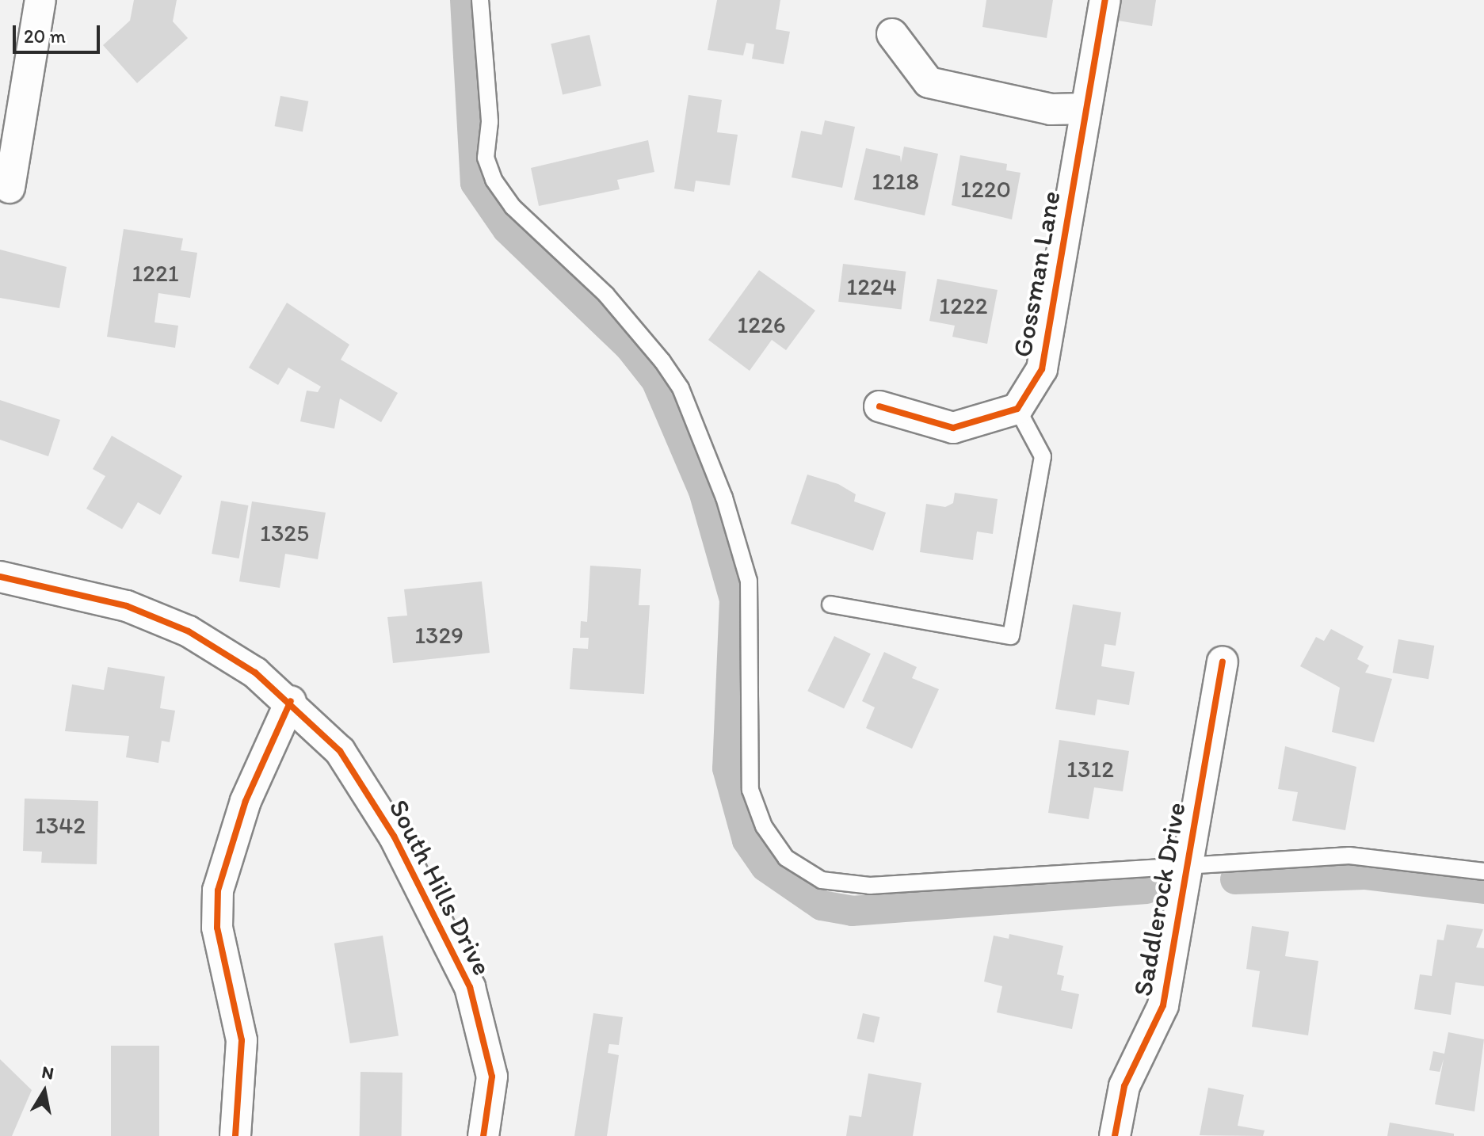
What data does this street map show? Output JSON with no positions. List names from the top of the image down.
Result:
{
  "streets": {
    "street": ["Gossman Lane", "South Hills Drive", "Saddlerock Drive"]
  },
  "house_numbers": [
    "1218",
    "1220",
    "1221",
    "1224",
    "1222",
    "1226",
    "1325",
    "1329",
    "1312",
    "1342"
  ],
  "scale_bar": "20 m",
  "north": "top"
}
